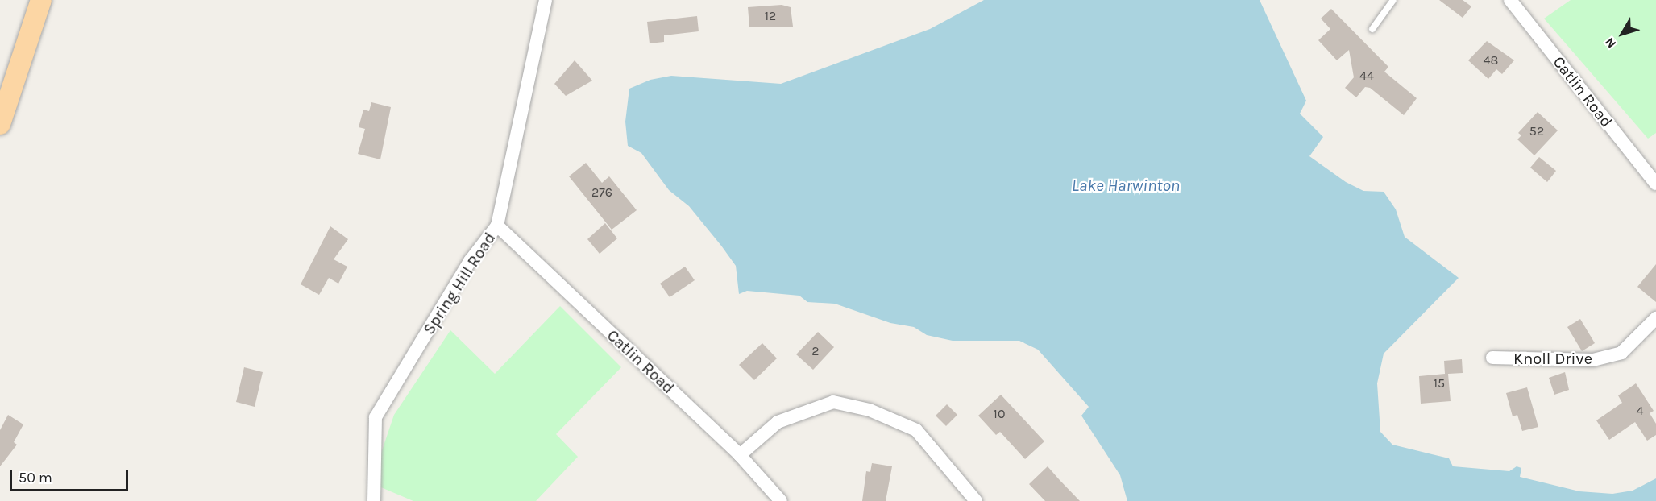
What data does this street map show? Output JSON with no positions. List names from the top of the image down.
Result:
{
  "streets": {
    "street": ["Catlin Road", "Spring Hill Road", "Knoll Drive"]
  },
  "crossings": [
    ["Catlin Road", "Spring Hill Road"]
  ],
  "water": ["Lake Harwinton"],
  "house_numbers": [
    "12",
    "48",
    "44",
    "52",
    "276",
    "2",
    "15",
    "4",
    "10"
  ],
  "scale_bar": "50 m",
  "north": "bottom left"
}
